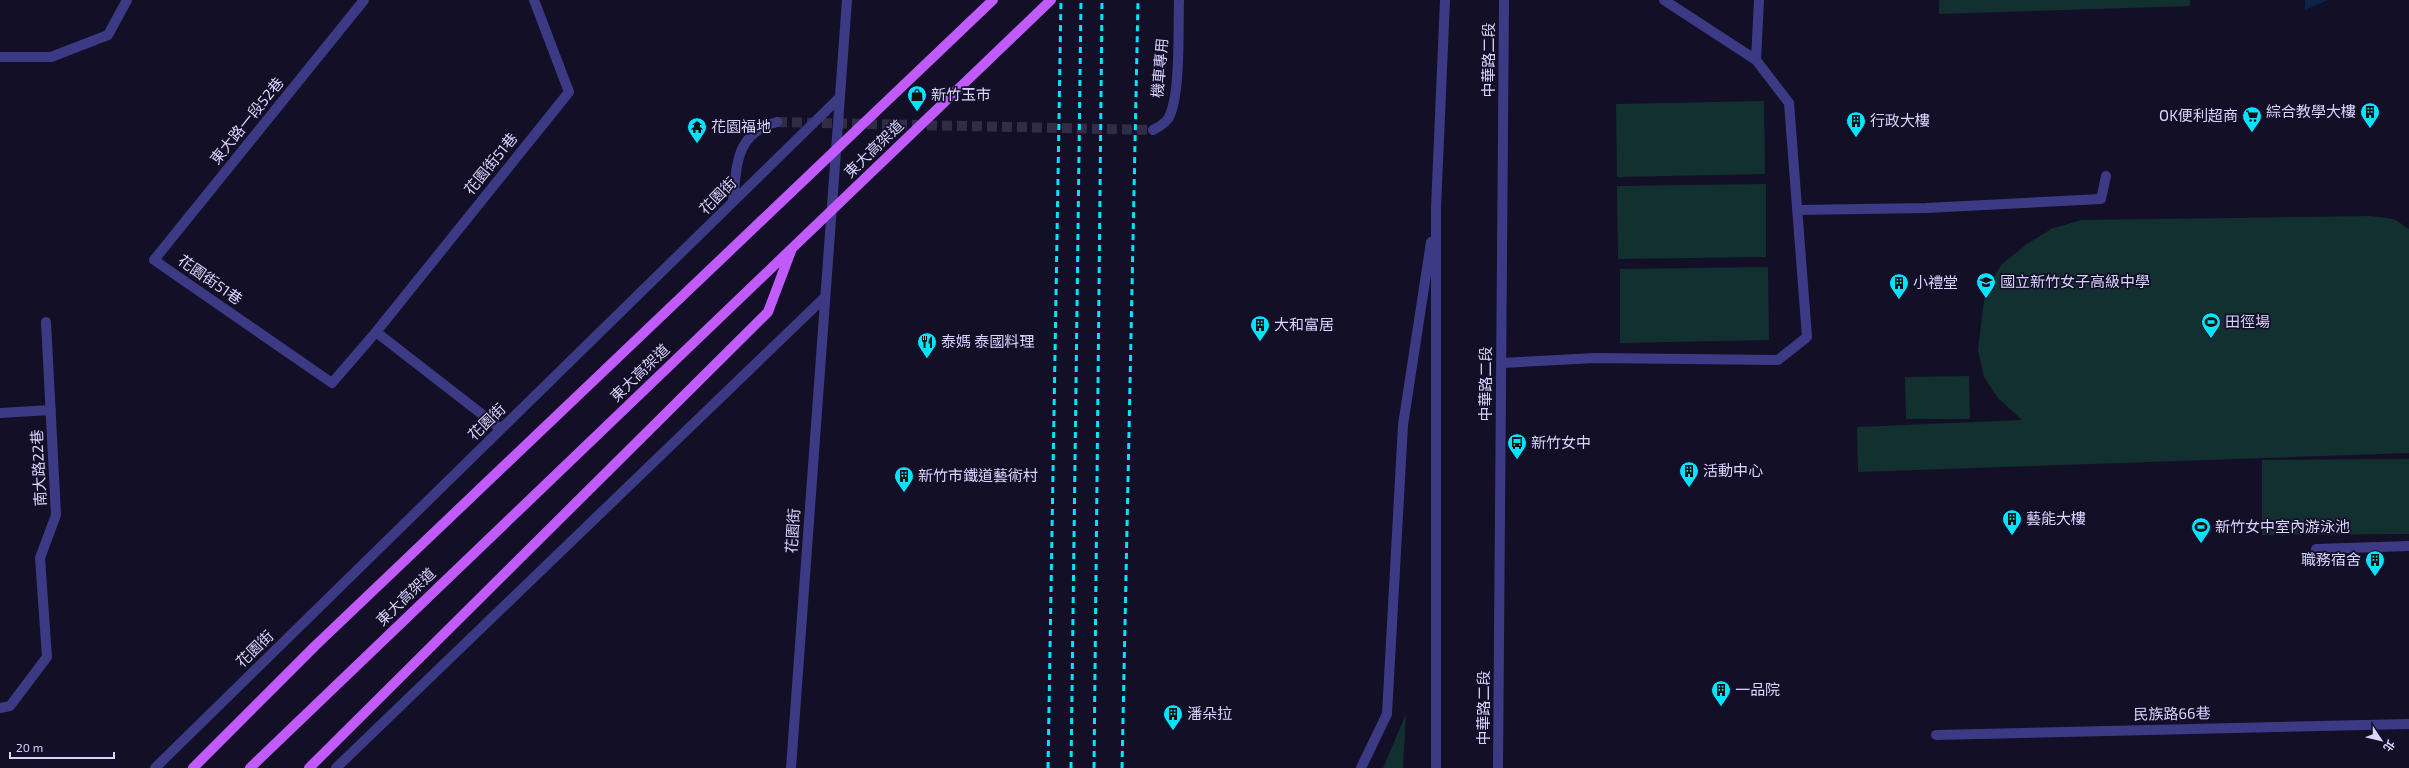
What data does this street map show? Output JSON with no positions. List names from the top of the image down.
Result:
{
  "streets": {
    "main road": ["東大高架道"],
    "street": [
      "中華路二段",
      "機車專用",
      "東大路一段52巷",
      "花園街51巷",
      "花園街",
      "南大路22巷",
      "民族路66巷"
    ]
  },
  "crossings": [
    ["東大路一段52巷", "花園街51巷"]
  ],
  "places": {
    "shop": ["新竹玉市"],
    "building": [
      "綜合教學大樓",
      "行政大樓",
      "小禮堂",
      "大和富居",
      "活動中心",
      "新竹市鐵道藝術村",
      "藝能大樓",
      "職務宿舍",
      "一品院",
      "潘朵拉"
    ],
    "supermarket": ["OK便利超商"],
    "temple": ["花園福地"],
    "school or university": ["國立新竹女子高級中學"],
    "sports": ["田徑場", "新竹女中室內游泳池"],
    "restaurant": ["泰媽 泰國料理"],
    "bus stop": ["新竹女中"]
  },
  "scale_bar": "20 m",
  "north": "bottom right"
}
